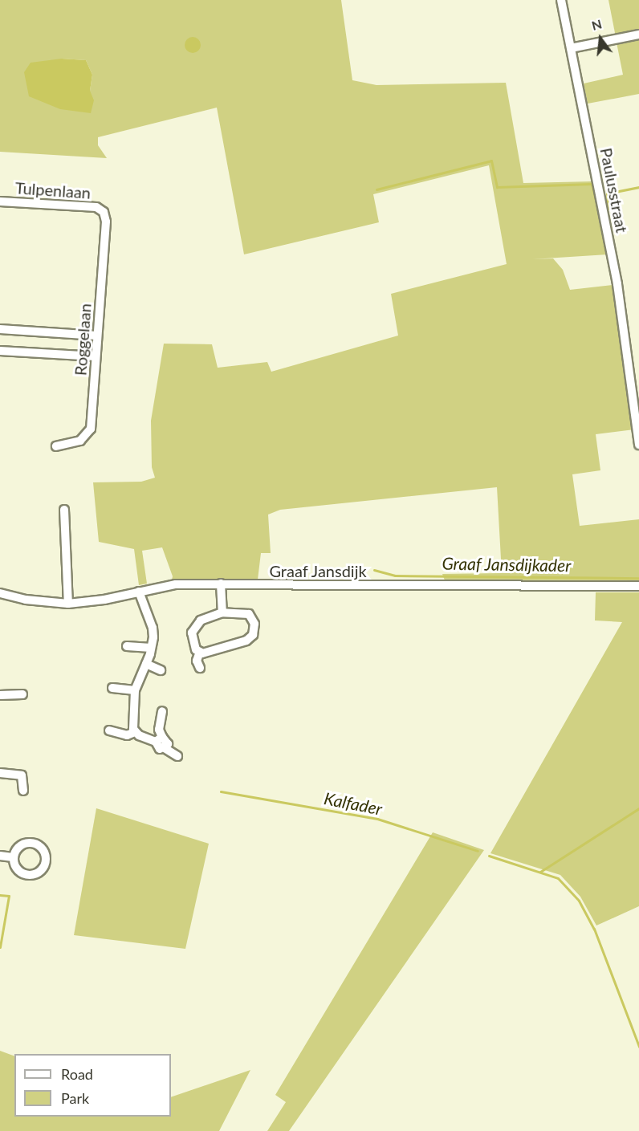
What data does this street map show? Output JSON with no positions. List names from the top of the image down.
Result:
{
  "streets": {
    "street": [
      "Tulpenlaan",
      "Paulusstraat",
      "Roggelaan",
      "Graaf Jansdijk"
    ]
  },
  "crossings": [
    ["Tulpenlaan", "Roggelaan"]
  ],
  "water": ["Graaf Jansdijkader", "Kalfader"],
  "legend": ["Road", "Park"],
  "north": "top"
}
